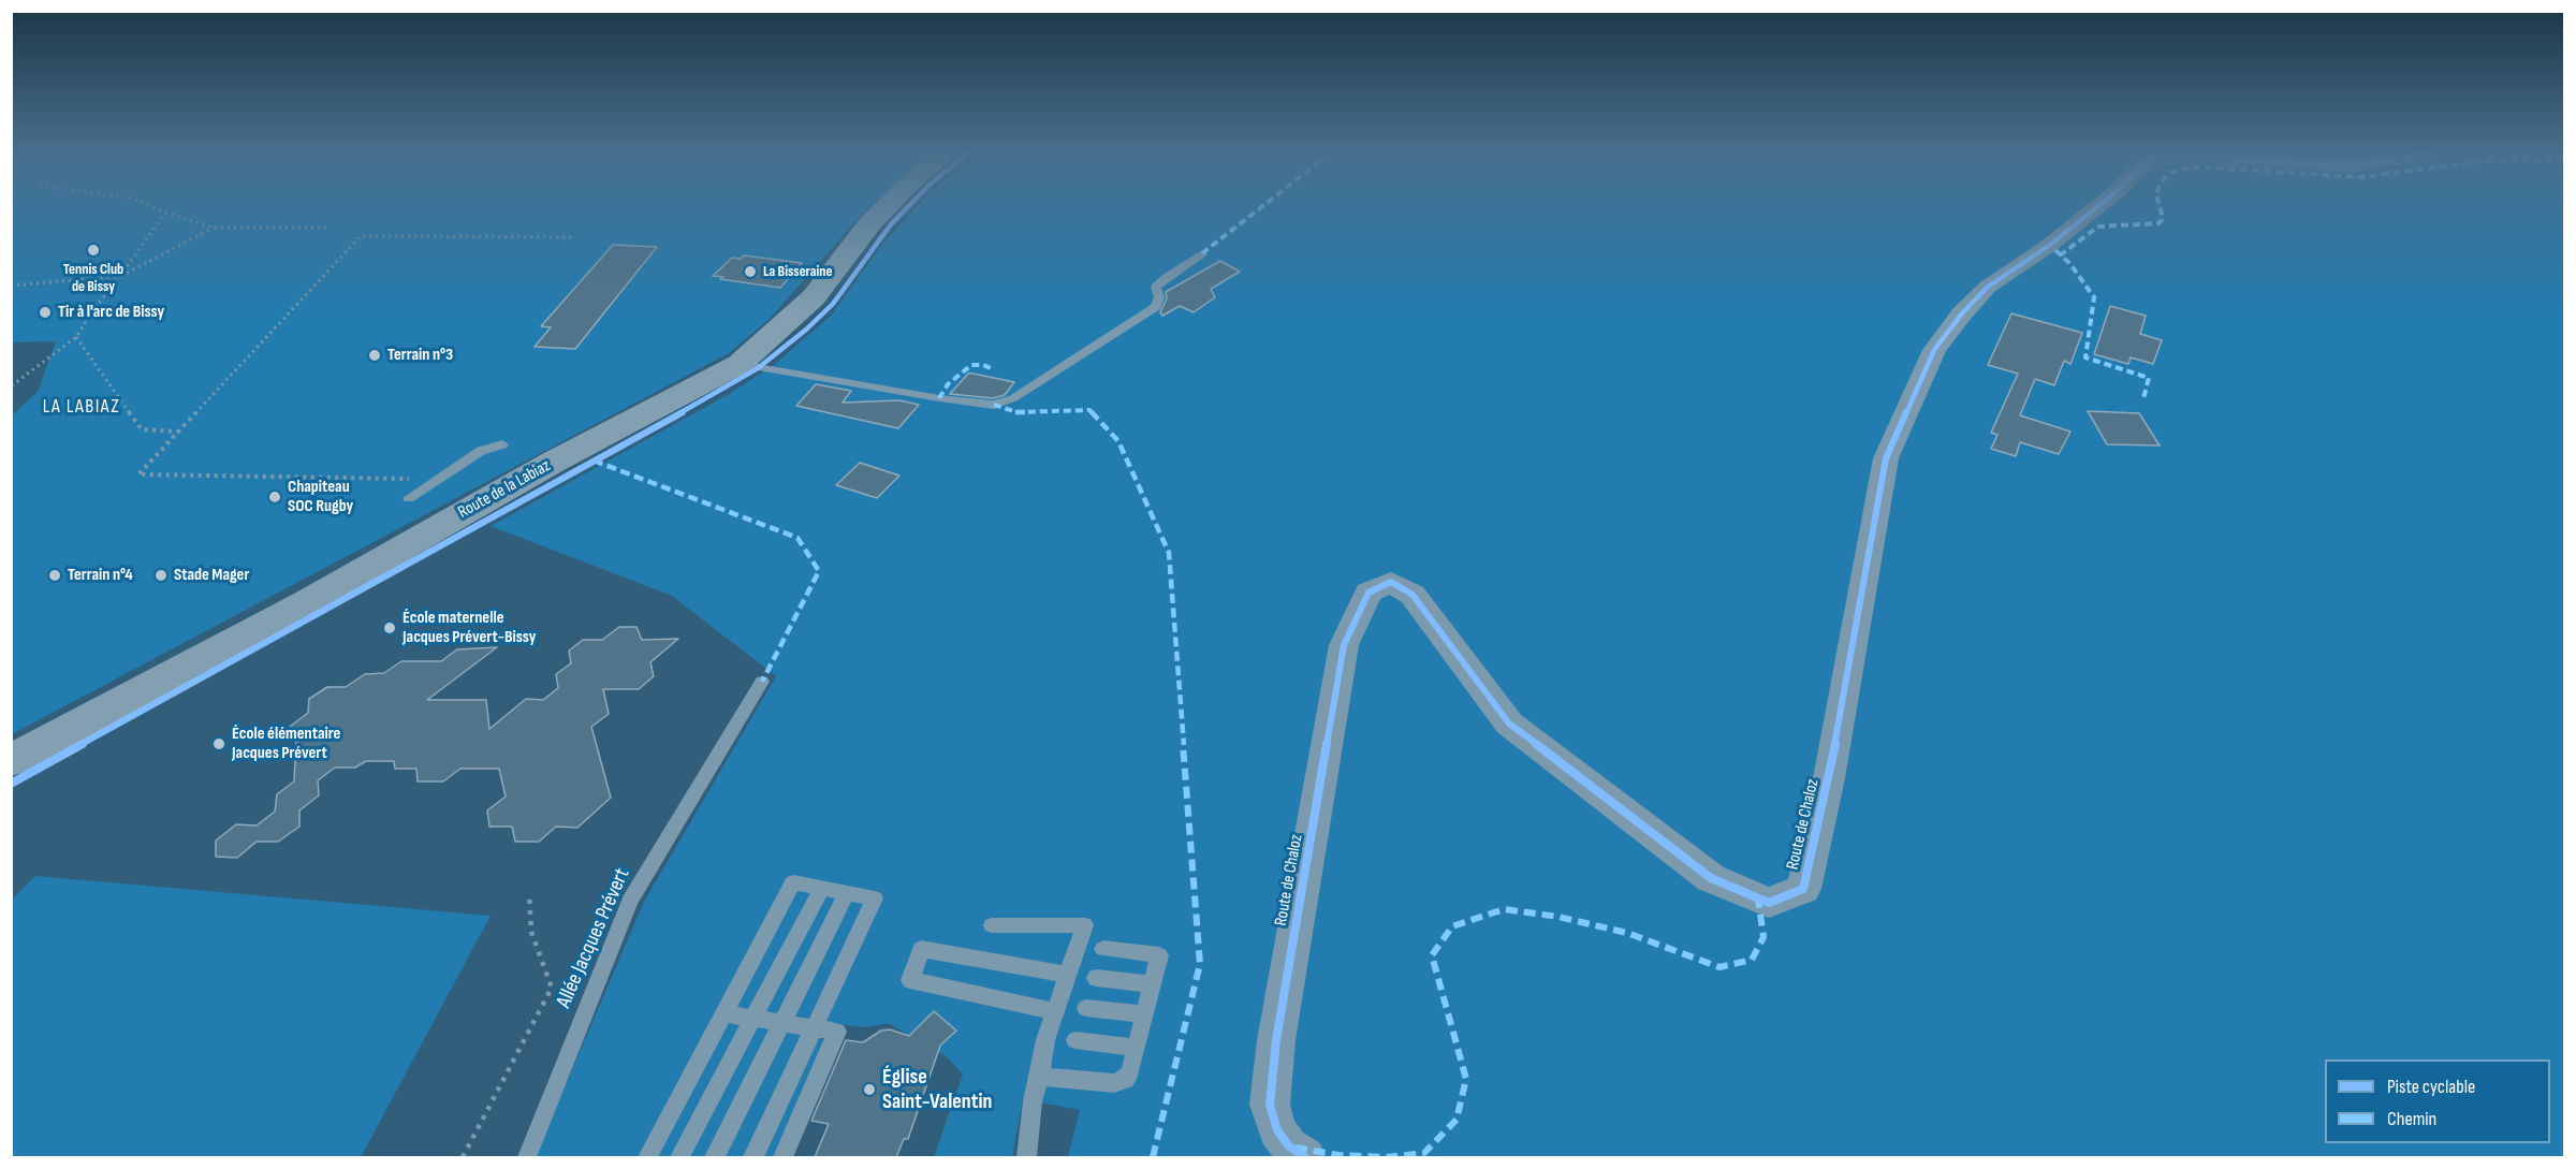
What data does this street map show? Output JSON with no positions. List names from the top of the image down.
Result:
{
  "streets": {
    "main road": ["Route de la Labiaz"],
    "street": ["Route de Chaloz"],
    "lane": ["Allée Jacques Prévert"]
  },
  "districts": ["LA LABIAZ"],
  "places": [
    "Tennis Club de Bissy",
    "La Bisseraine",
    "Tir à l'arc de Bissy",
    "Terrain n°3",
    "Chapiteau SOC Rugby",
    "Terrain n°4",
    "Stade Mager",
    "École maternelle Jacques Prévert-Bissy",
    "École élémentaire Jacques Prévert",
    "Église Saint-Valentin"
  ],
  "legend": ["Piste cyclable", "Chemin"]
}
